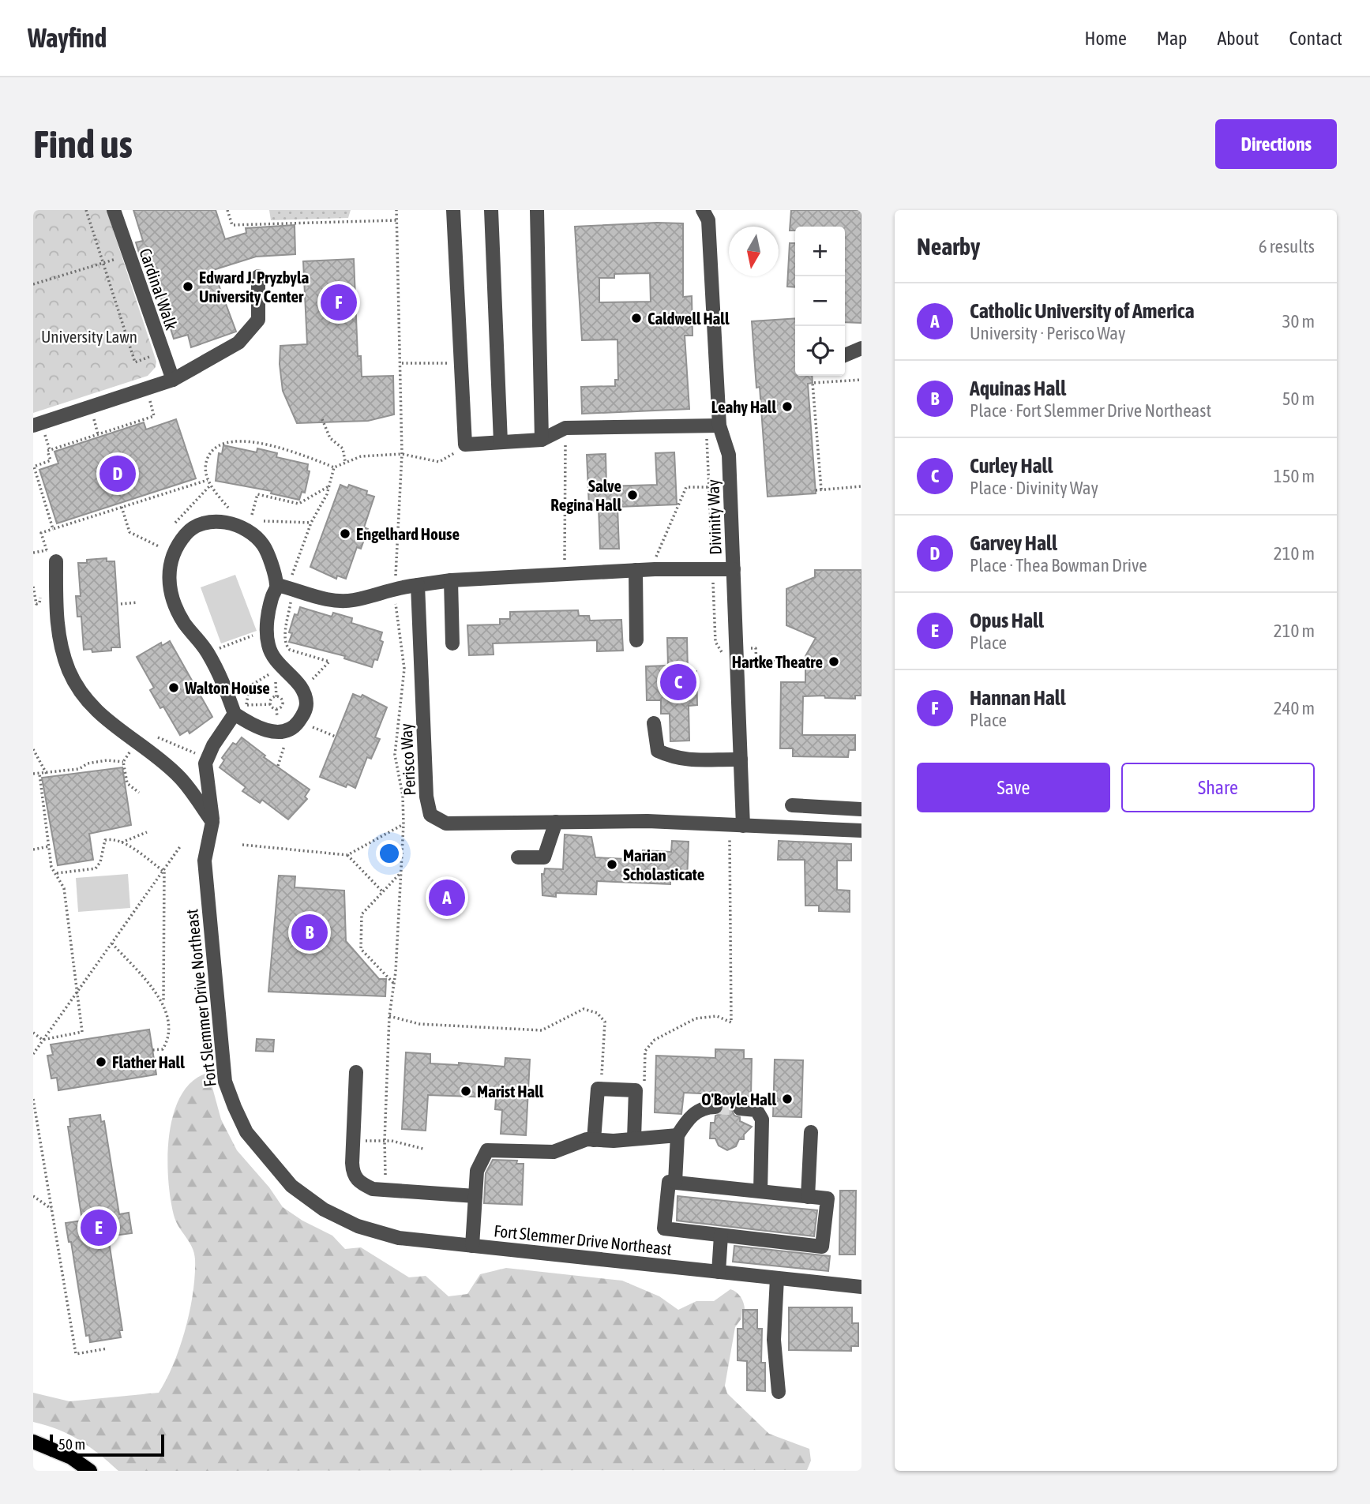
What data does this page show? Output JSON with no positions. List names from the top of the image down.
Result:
{
  "streets": {
    "street": [
      "Cardinal Walk",
      "Divinity Way",
      "Perisco Way",
      "Fort Slemmer Drive Northeast"
    ]
  },
  "crossings": [
    ["Divinity Way", "Perisco Way"]
  ],
  "parks": ["University Lawn"],
  "places": [
    "Edward J. Pryzbyla University Center",
    "Caldwell Hall",
    "Leahy Hall",
    "Salve Regina Hall",
    "Engelhard House",
    "Hartke Theatre",
    "Walton House",
    "Marian Scholasticate",
    "Flather Hall",
    "Marist Hall",
    "O'Boyle Hall"
  ],
  "scale_bar": "50 m",
  "north": "bottom",
  "page": {
    "header": "Wayfind",
    "nav": [
      "Home",
      "Map",
      "About",
      "Contact"
    ],
    "buttons": [
      "Directions",
      ["Save", "Share"]
    ],
    "title": "Find us",
    "heading": ["Nearby", "6 results"],
    "map_buttons": ["+", "−"],
    "pins": [
      "F",
      "D",
      "C",
      "A",
      "B",
      "E"
    ],
    "list": [
      {
        "mark": "A",
        "name": "Catholic University of America",
        "note": "University · Perisco Way",
        "value": "30 m"
      },
      {
        "mark": "B",
        "name": "Aquinas Hall",
        "note": "Place · Fort Slemmer Drive Northeast",
        "value": "50 m"
      },
      {
        "mark": "C",
        "name": "Curley Hall",
        "note": "Place · Divinity Way",
        "value": "150 m"
      },
      {
        "mark": "D",
        "name": "Garvey Hall",
        "note": "Place · Thea Bowman Drive",
        "value": "210 m"
      },
      {
        "mark": "E",
        "name": "Opus Hall",
        "note": "Place",
        "value": "210 m"
      },
      {
        "mark": "F",
        "name": "Hannan Hall",
        "note": "Place",
        "value": "240 m"
      }
    ],
    "scale": "50 m"
  }
}
